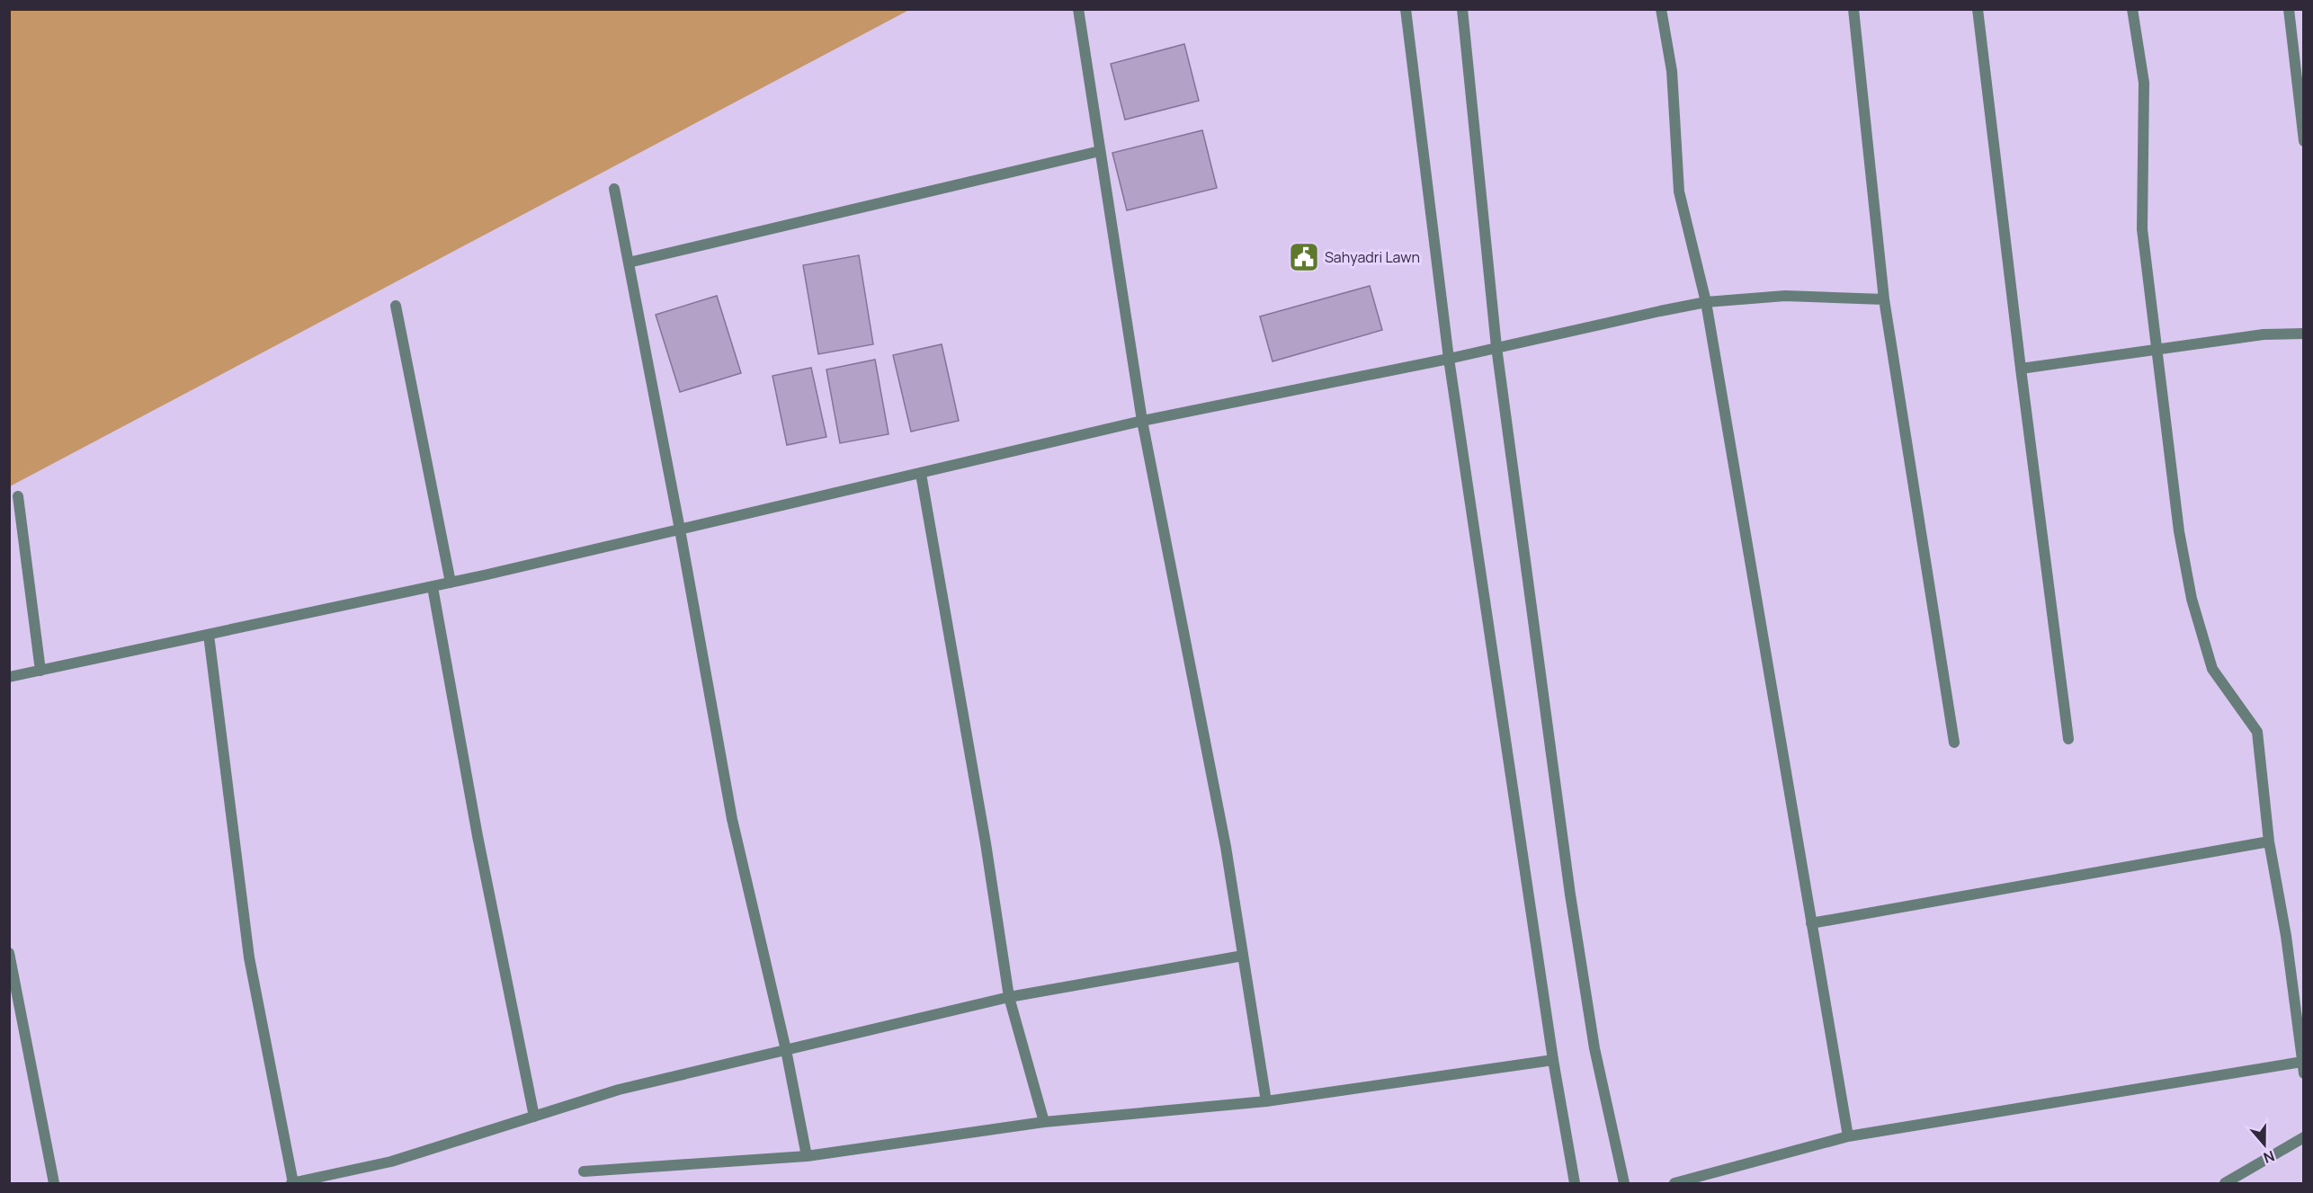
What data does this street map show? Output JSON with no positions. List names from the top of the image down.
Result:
{
  "places": {
    "public building": ["Sahyadri Lawn"]
  },
  "north": "bottom"
}
